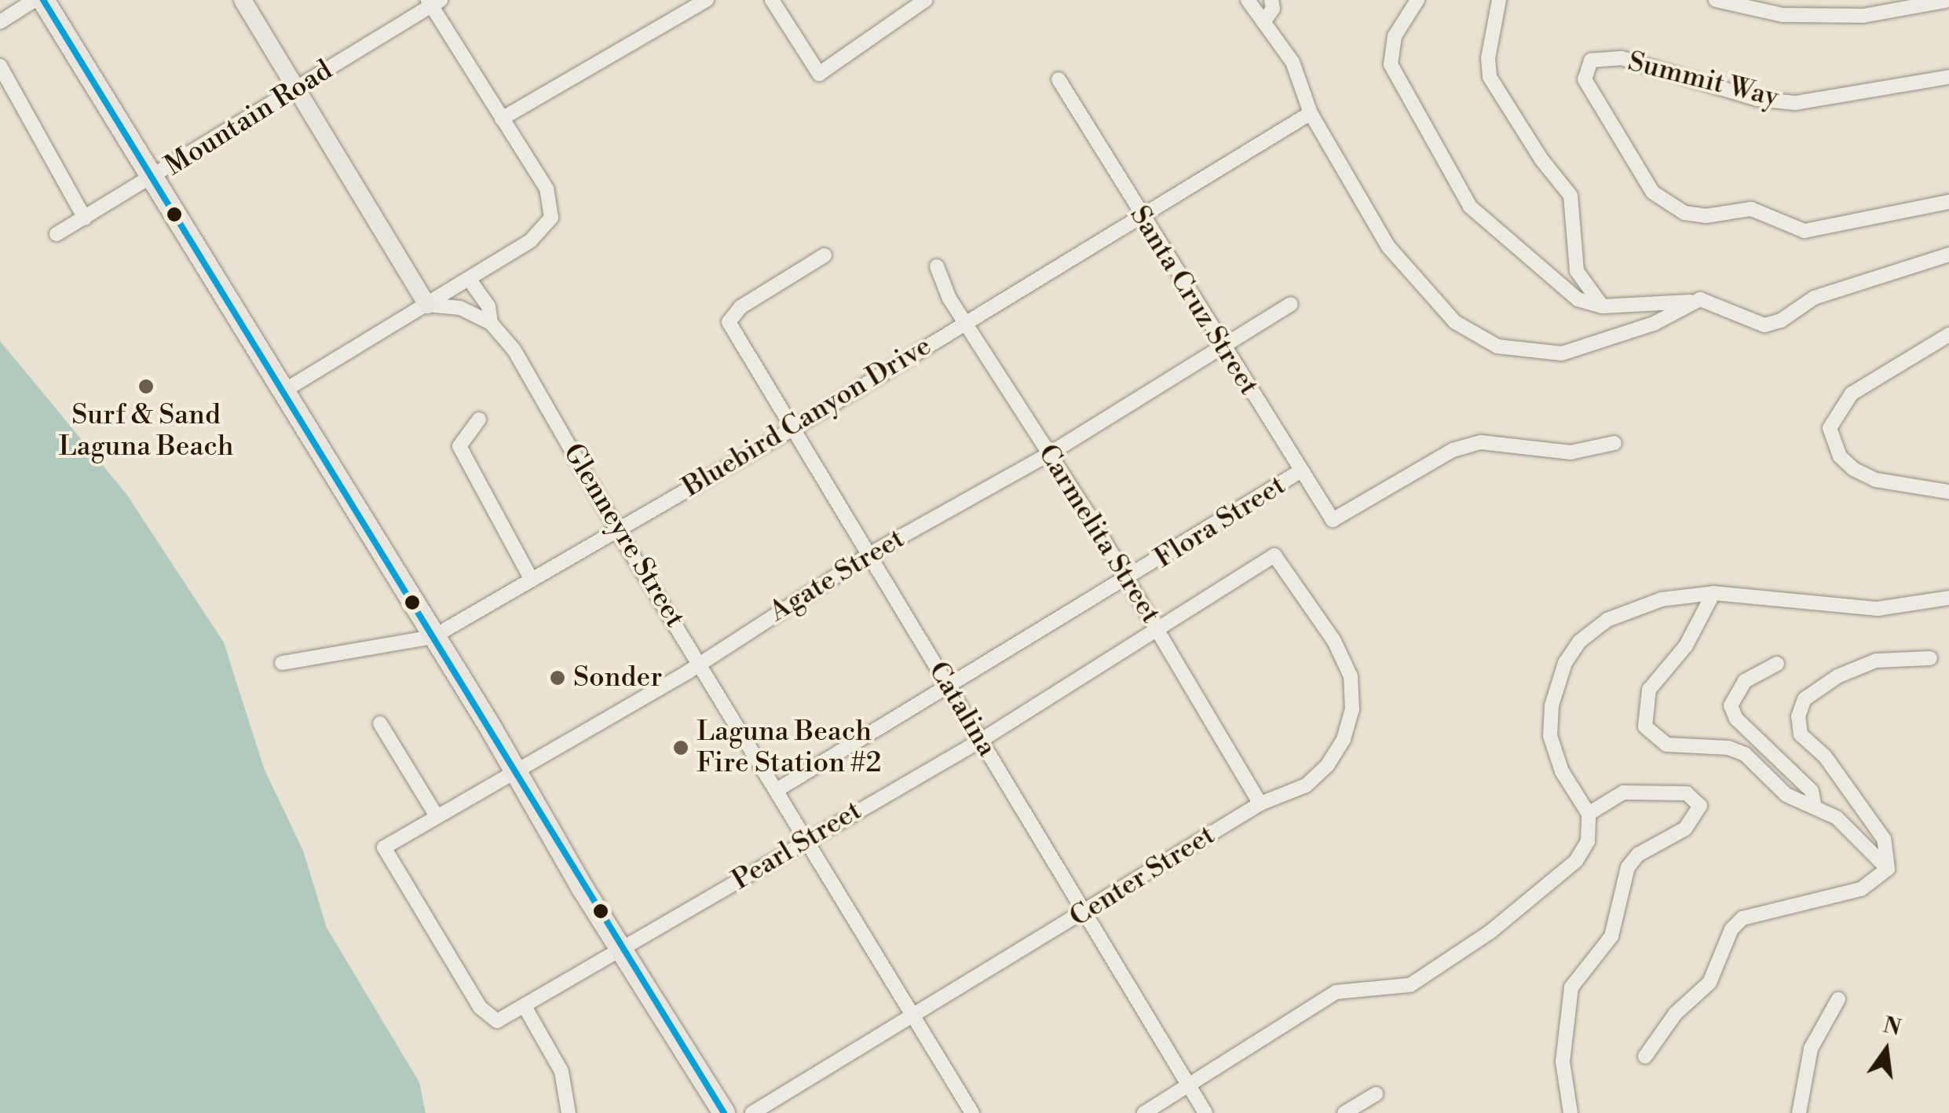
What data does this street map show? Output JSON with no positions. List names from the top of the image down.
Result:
{
  "streets": {
    "street": [
      "Summit Way",
      "Mountain Road",
      "Santa Cruz Street",
      "Bluebird Canyon Drive",
      "Flora Street",
      "Carmelita Street",
      "Glenneyre Street",
      "Agate Street",
      "Catalina",
      "Pearl Street",
      "Center Street"
    ]
  },
  "crossings": [
    ["Santa Cruz Street", "Bluebird Canyon Drive"],
    ["Santa Cruz Street", "Flora Street"],
    ["Santa Cruz Street", "Agate Street"],
    ["Bluebird Canyon Drive", "Carmelita Street"],
    ["Bluebird Canyon Drive", "Glenneyre Street"],
    ["Bluebird Canyon Drive", "Catalina"],
    ["Flora Street", "Carmelita Street"],
    ["Flora Street", "Glenneyre Street"],
    ["Flora Street", "Catalina"],
    ["Carmelita Street", "Agate Street"],
    ["Carmelita Street", "Pearl Street"],
    ["Carmelita Street", "Center Street"],
    ["Glenneyre Street", "Agate Street"],
    ["Glenneyre Street", "Pearl Street"],
    ["Glenneyre Street", "Center Street"],
    ["Agate Street", "Catalina"],
    ["Agate Street", "Pearl Street"],
    ["Catalina", "Pearl Street"],
    ["Catalina", "Center Street"],
    ["Pearl Street", "Center Street"]
  ],
  "places": ["Surf & Sand Laguna Beach", "Sonder", "Laguna Beach Fire Station #2"],
  "north": "top"
}
